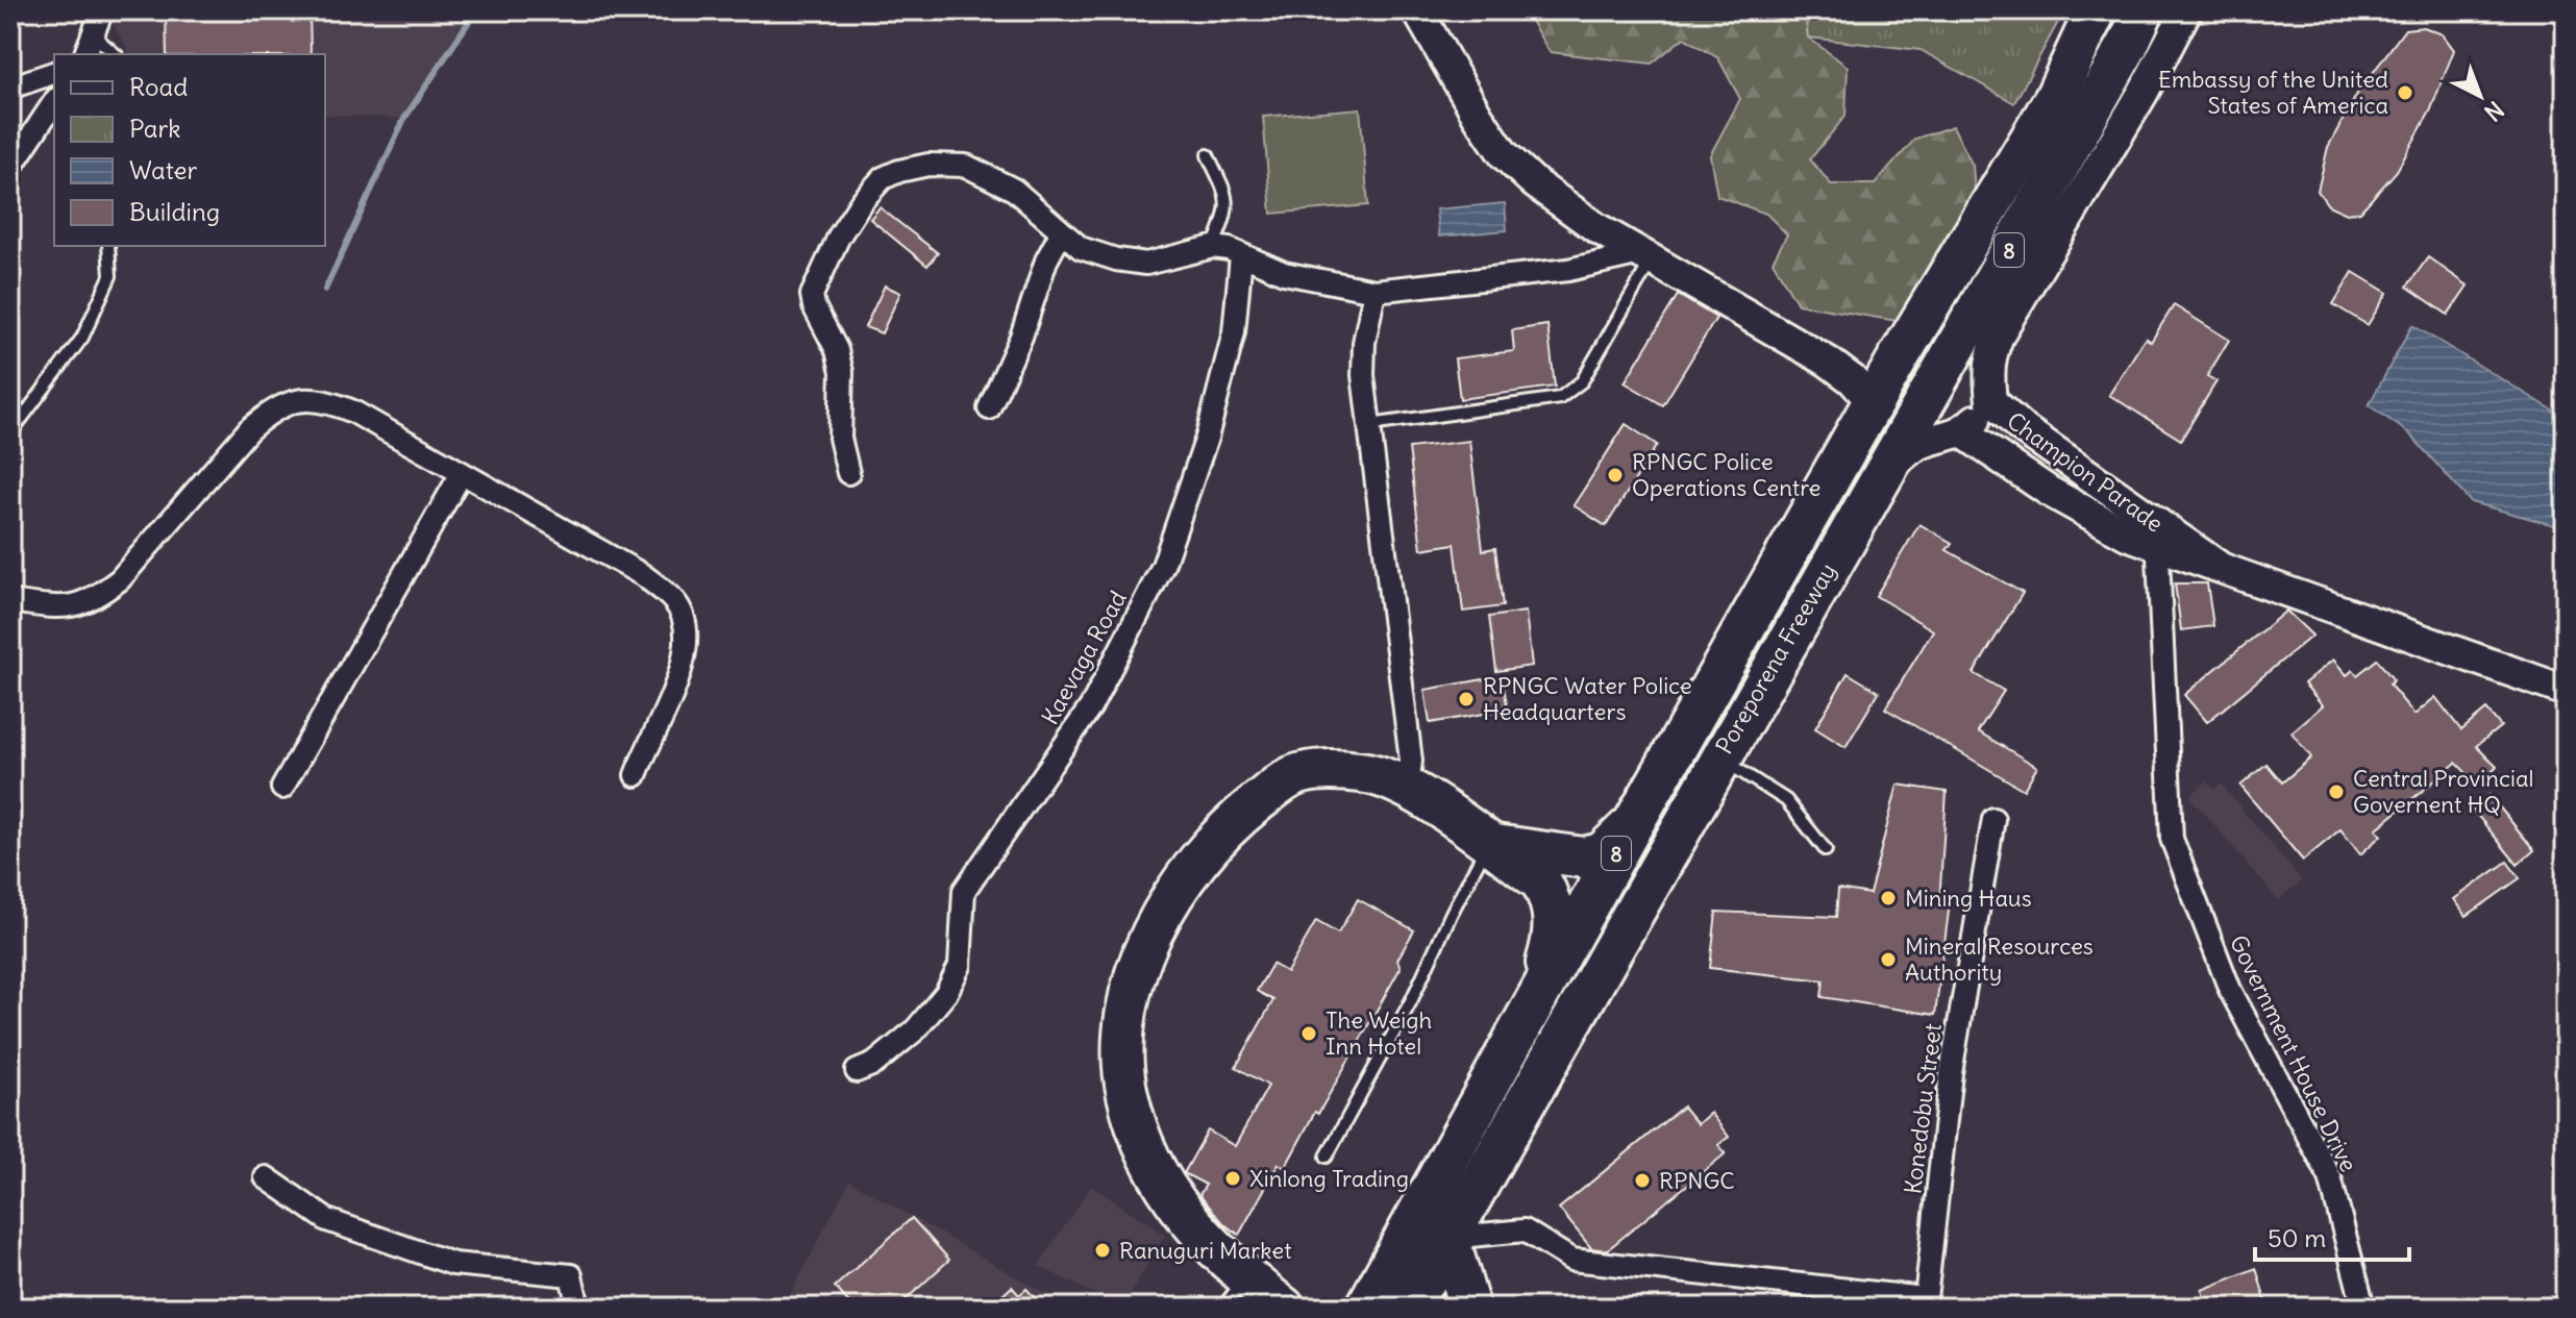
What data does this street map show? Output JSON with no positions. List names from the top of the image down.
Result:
{
  "streets": {
    "highway": ["8", "Poreporena Freeway"],
    "main road": ["Champion Parade"],
    "street": ["Kaevaga Road", "Government House Drive", "Konedobu Street"]
  },
  "crossings": [
    ["Champion Parade", "Government House Drive"]
  ],
  "places": [
    "Embassy of the United States of America",
    "RPNGC Police Operations Centre",
    "RPNGC Water Police Headquarters",
    "Central Provincial Governent HQ",
    "Mining Haus",
    "Mineral Resources Authority",
    "The Weigh Inn Hotel",
    "Xinlong Trading",
    "RPNGC",
    "Ranuguri Market"
  ],
  "legend": [
    "Road",
    "Park",
    "Water",
    "Building"
  ],
  "scale_bar": "50 m",
  "north": "bottom right"
}
